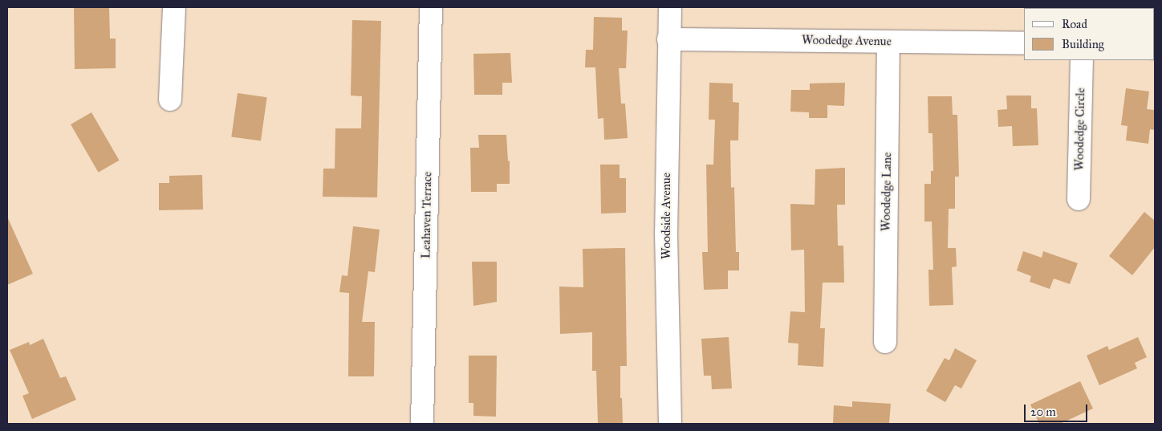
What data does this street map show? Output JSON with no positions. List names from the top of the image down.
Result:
{
  "streets": {
    "street": [
      "Woodedge Avenue",
      "Woodedge Circle",
      "Woodedge Lane",
      "Leahaven Terrace",
      "Woodside Avenue"
    ]
  },
  "crossings": [
    ["Woodedge Avenue", "Woodedge Lane"],
    ["Woodedge Avenue", "Woodside Avenue"]
  ],
  "legend": ["Road", "Building"],
  "scale_bar": "20 m"
}
